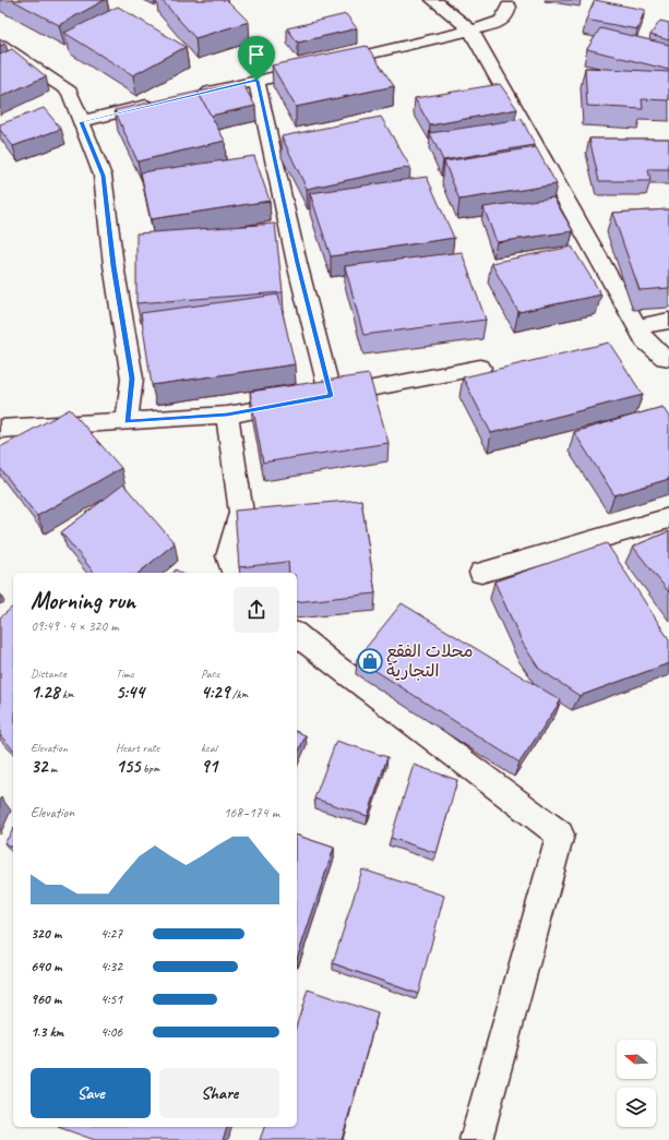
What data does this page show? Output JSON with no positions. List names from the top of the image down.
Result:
{
  "places": {
    "shop": ["محلات الفقع التجارية"]
  },
  "north": "left",
  "page": {
    "heading": ["Morning run", "09:49 · 4 × 320 m"],
    "stats": [
      ["Distance", "1.28 km"],
      ["Time", "5:44"],
      ["Pace", "4:29 /km"],
      ["Elevation", "32 m"],
      ["Heart rate", "155 bpm"],
      ["kcal", "91"]
    ],
    "chart": ["Elevation", "168–174 m"],
    "list": [
      {
        "name": "320 m",
        "note": "4:27"
      },
      {
        "name": "640 m",
        "note": "4:32"
      },
      {
        "name": "960 m",
        "note": "4:51"
      },
      {
        "name": "1.3 km",
        "note": "4:06"
      }
    ],
    "buttons": ["Save", "Share"]
  }
}
